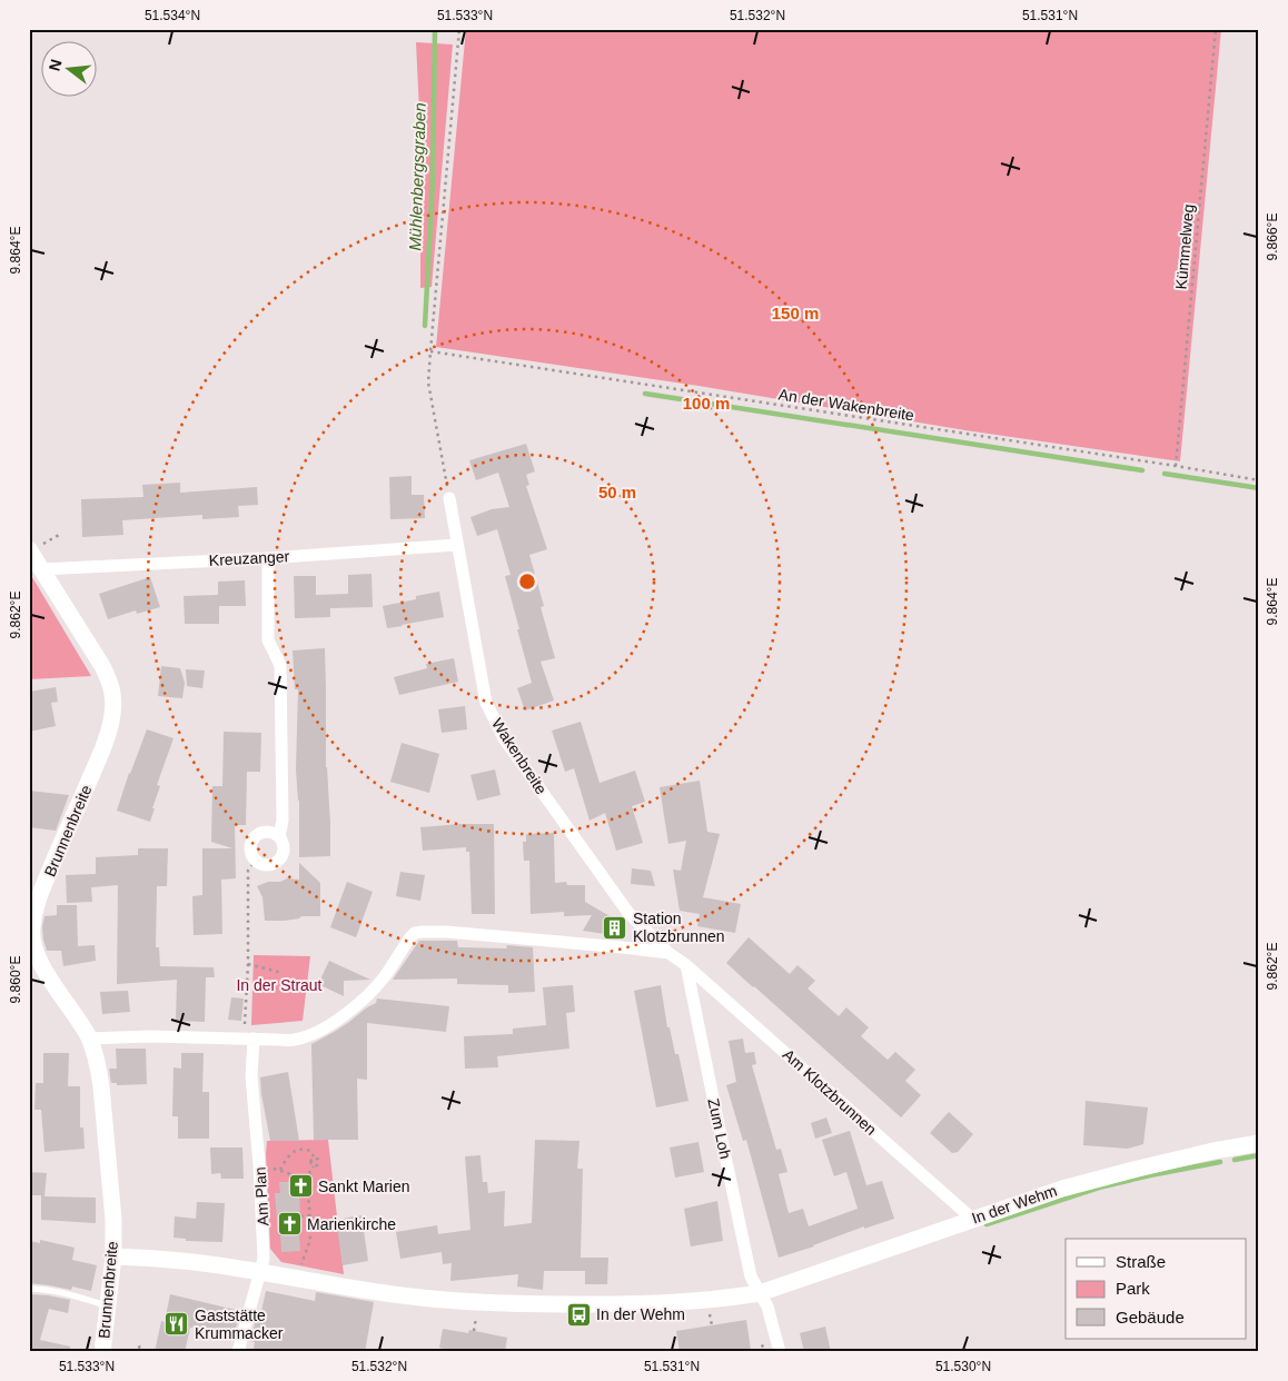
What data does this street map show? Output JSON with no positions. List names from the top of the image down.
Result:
{
  "streets": {
    "street": [
      "Kreuzanger",
      "Wakenbreite",
      "Brunnenbreite",
      "Am Klotzbrunnen",
      "Zum Loh",
      "Am Plan",
      "In der Wehm"
    ],
    "path": ["Kümmelweg", "An der Wakenbreite"]
  },
  "crossings": [
    ["Kümmelweg", "An der Wakenbreite"],
    ["Kreuzanger", "Wakenbreite"],
    ["Kreuzanger", "Brunnenbreite"],
    ["Wakenbreite", "Am Klotzbrunnen"],
    ["Wakenbreite", "Zum Loh"],
    ["Brunnenbreite", "In der Wehm"],
    ["Am Klotzbrunnen", "Zum Loh"],
    ["Am Klotzbrunnen", "In der Wehm"],
    ["Zum Loh", "In der Wehm"],
    ["Am Plan", "In der Wehm"]
  ],
  "water": ["Mühlenbergsgraben"],
  "parks": ["In der Straut"],
  "places": {
    "building": ["Station Klotzbrunnen"],
    "church": ["Sankt Marien", "Marienkirche"],
    "bus stop": ["In der Wehm"],
    "restaurant": ["Gaststätte Krummacker"]
  },
  "legend": ["Straße", "Park", "Gebäude"],
  "north": "left",
  "coordinates": [
    "51.534°N",
    "51.533°N",
    "51.532°N",
    "51.531°N",
    "9.866°E",
    "9.864°E",
    "9.862°E",
    "9.860°E",
    "51.530°N"
  ],
  "rings": ["150 m", "100 m", "50 m"]
}
